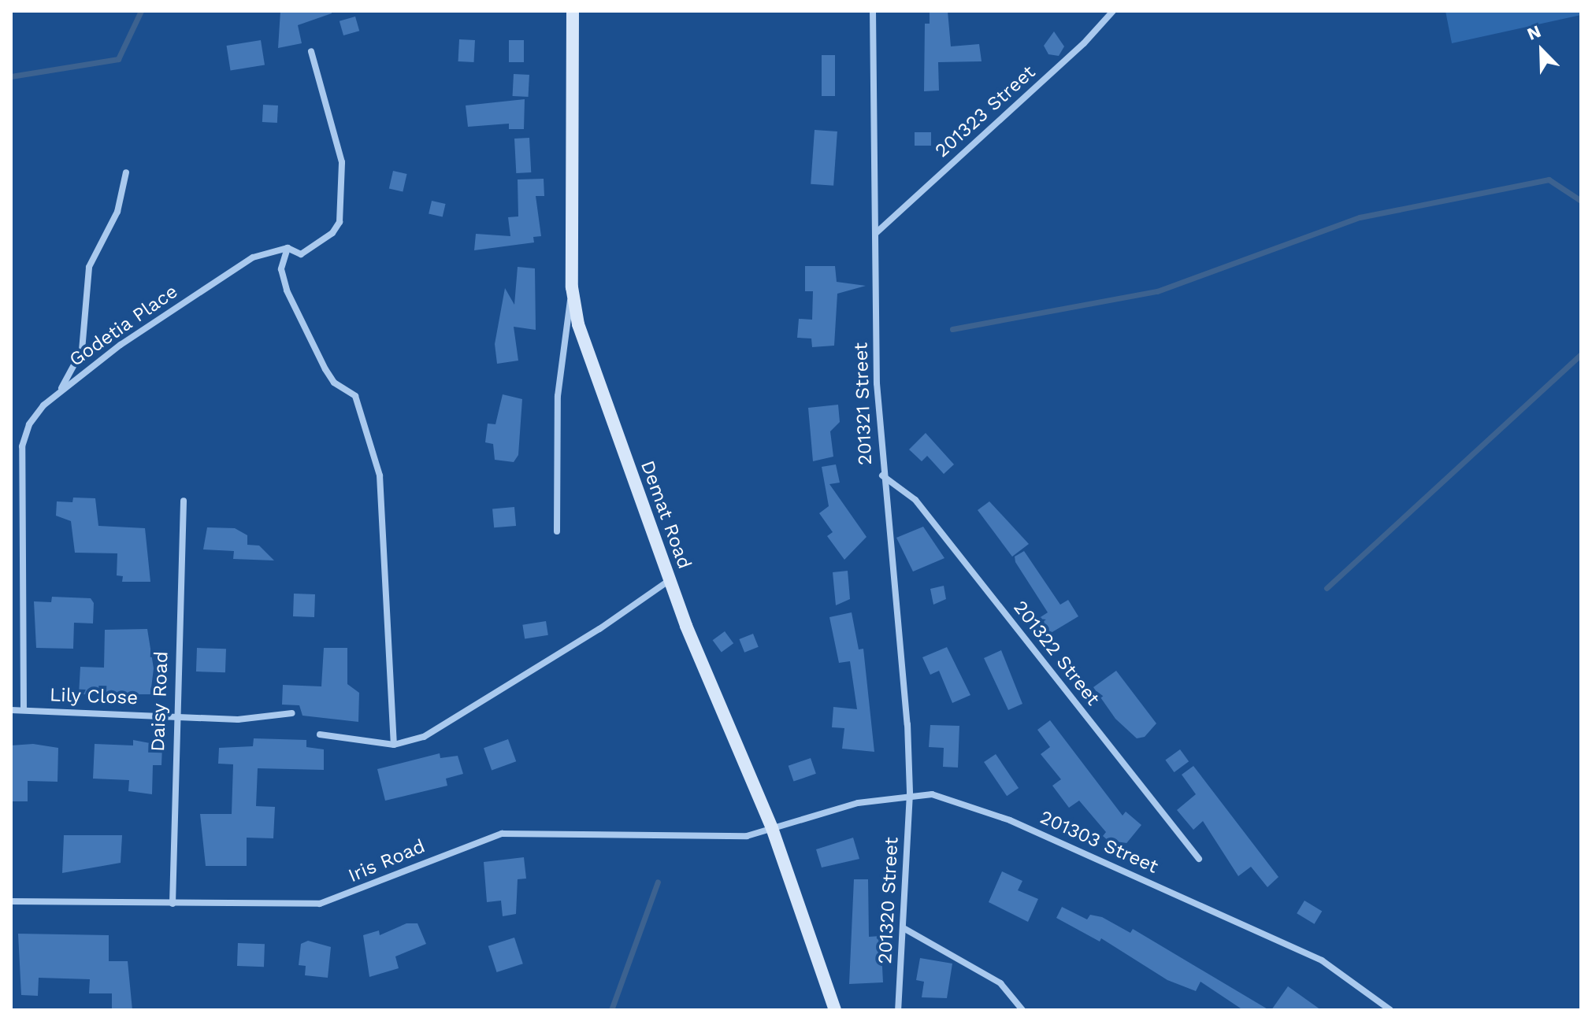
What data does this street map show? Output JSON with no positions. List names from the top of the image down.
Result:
{
  "streets": {
    "street": [
      "201323 Street",
      "Godetia Place",
      "201321 Street",
      "Demat Road",
      "201322 Street",
      "Lily Close",
      "Daisy Road",
      "201303 Street",
      "Iris Road",
      "201320 Street"
    ]
  },
  "crossings": [
    ["201323 Street", "201321 Street"],
    ["Godetia Place", "Lily Close"],
    ["201321 Street", "201322 Street"],
    ["201321 Street", "201303 Street"],
    ["201321 Street", "201320 Street"],
    ["Demat Road", "201303 Street"],
    ["Demat Road", "Iris Road"],
    ["Lily Close", "Daisy Road"],
    ["Daisy Road", "Iris Road"],
    ["201303 Street", "Iris Road"],
    ["201303 Street", "201320 Street"]
  ],
  "north": "top left"
}
